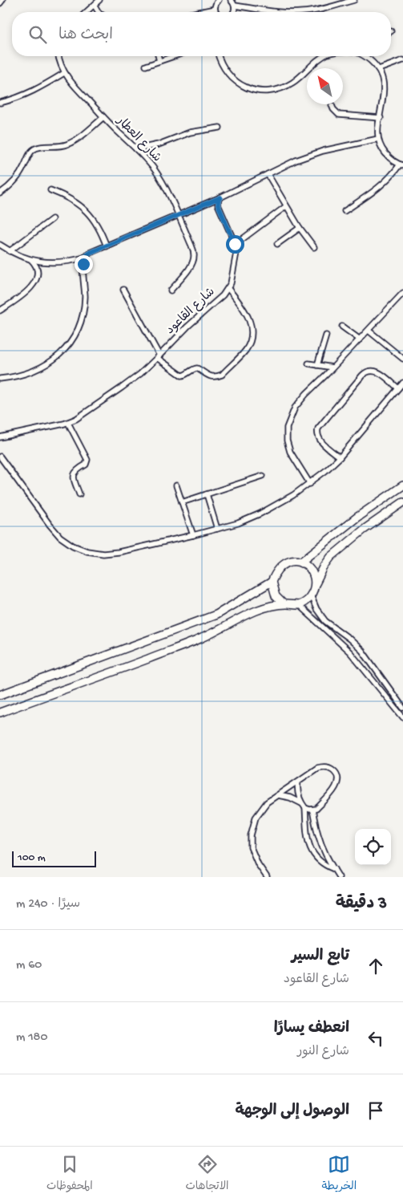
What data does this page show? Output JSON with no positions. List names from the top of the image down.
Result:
{
  "streets": {
    "street": ["شارع العطار", "شارع القاعود"]
  },
  "scale_bar": "100 m",
  "north": "top left",
  "page": {
    "search": "ابحث هنا",
    "scale": "100 m",
    "heading": ["3 دقيقة", "سيرًا · 240 m"],
    "list": [
      ["تابع السير", "شارع القاعود", "60 m"],
      ["انعطف يسارًا", "شارع النور", "180 m"],
      "الوصول إلى الوجهة"
    ],
    "nav": ["الخريطة", "الاتجاهات", "المحفوظات"]
  }
}
